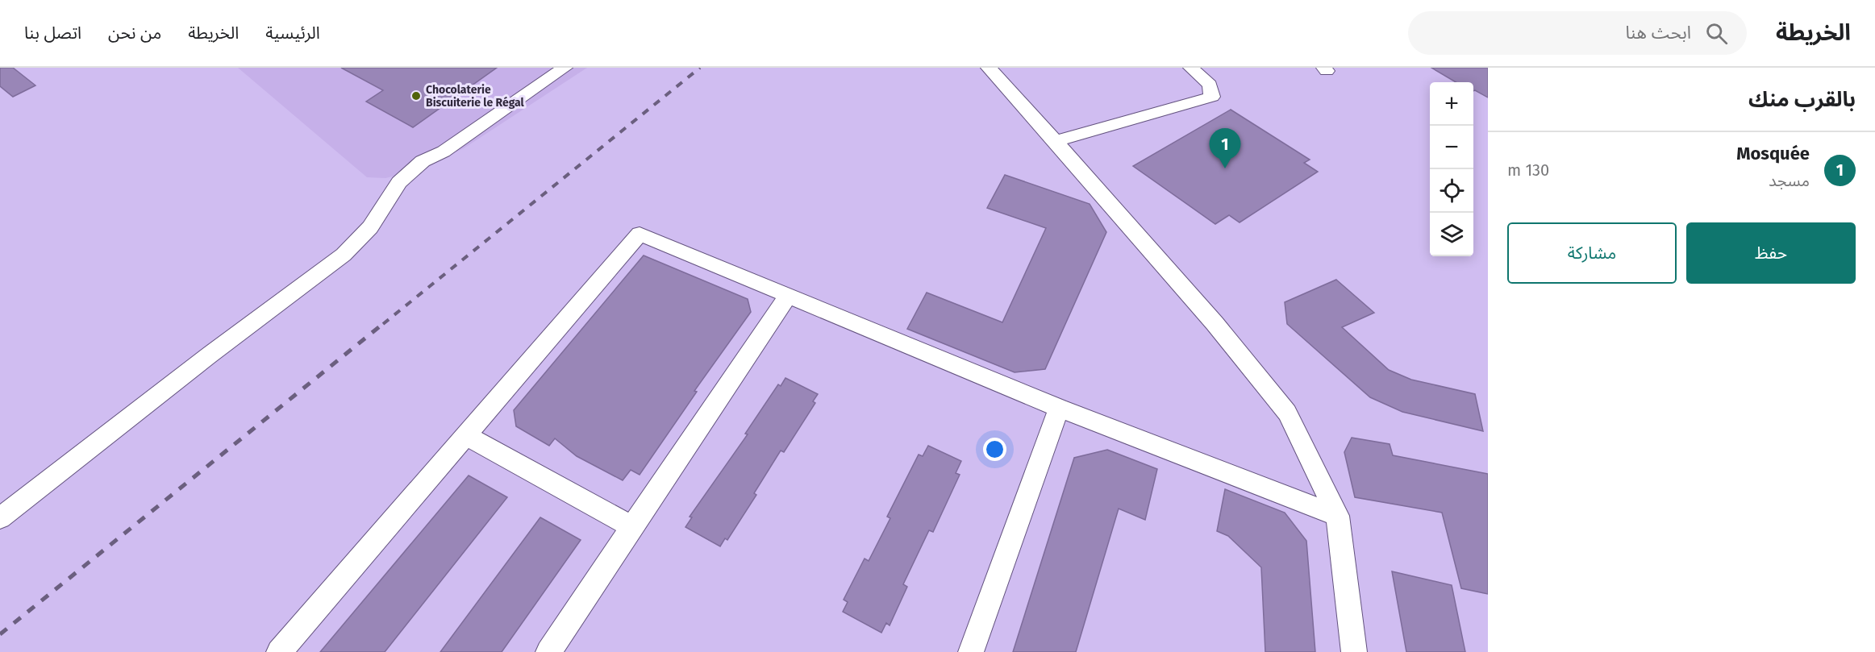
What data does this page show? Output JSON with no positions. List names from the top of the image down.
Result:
{
  "places": ["Chocolaterie Biscuiterie le Régal"],
  "page": {
    "header": "الخريطة",
    "search": "ابحث هنا",
    "nav": [
      "الرئيسية",
      "الخريطة",
      "من نحن",
      "اتصل بنا"
    ],
    "heading": "بالقرب منك",
    "map_buttons": ["+", "−"],
    "pins": "1",
    "list": [
      {
        "mark": "1",
        "name": "Mosquée",
        "note": "مسجد",
        "value": "130 m"
      }
    ],
    "buttons": ["حفظ", "مشاركة"]
  }
}
